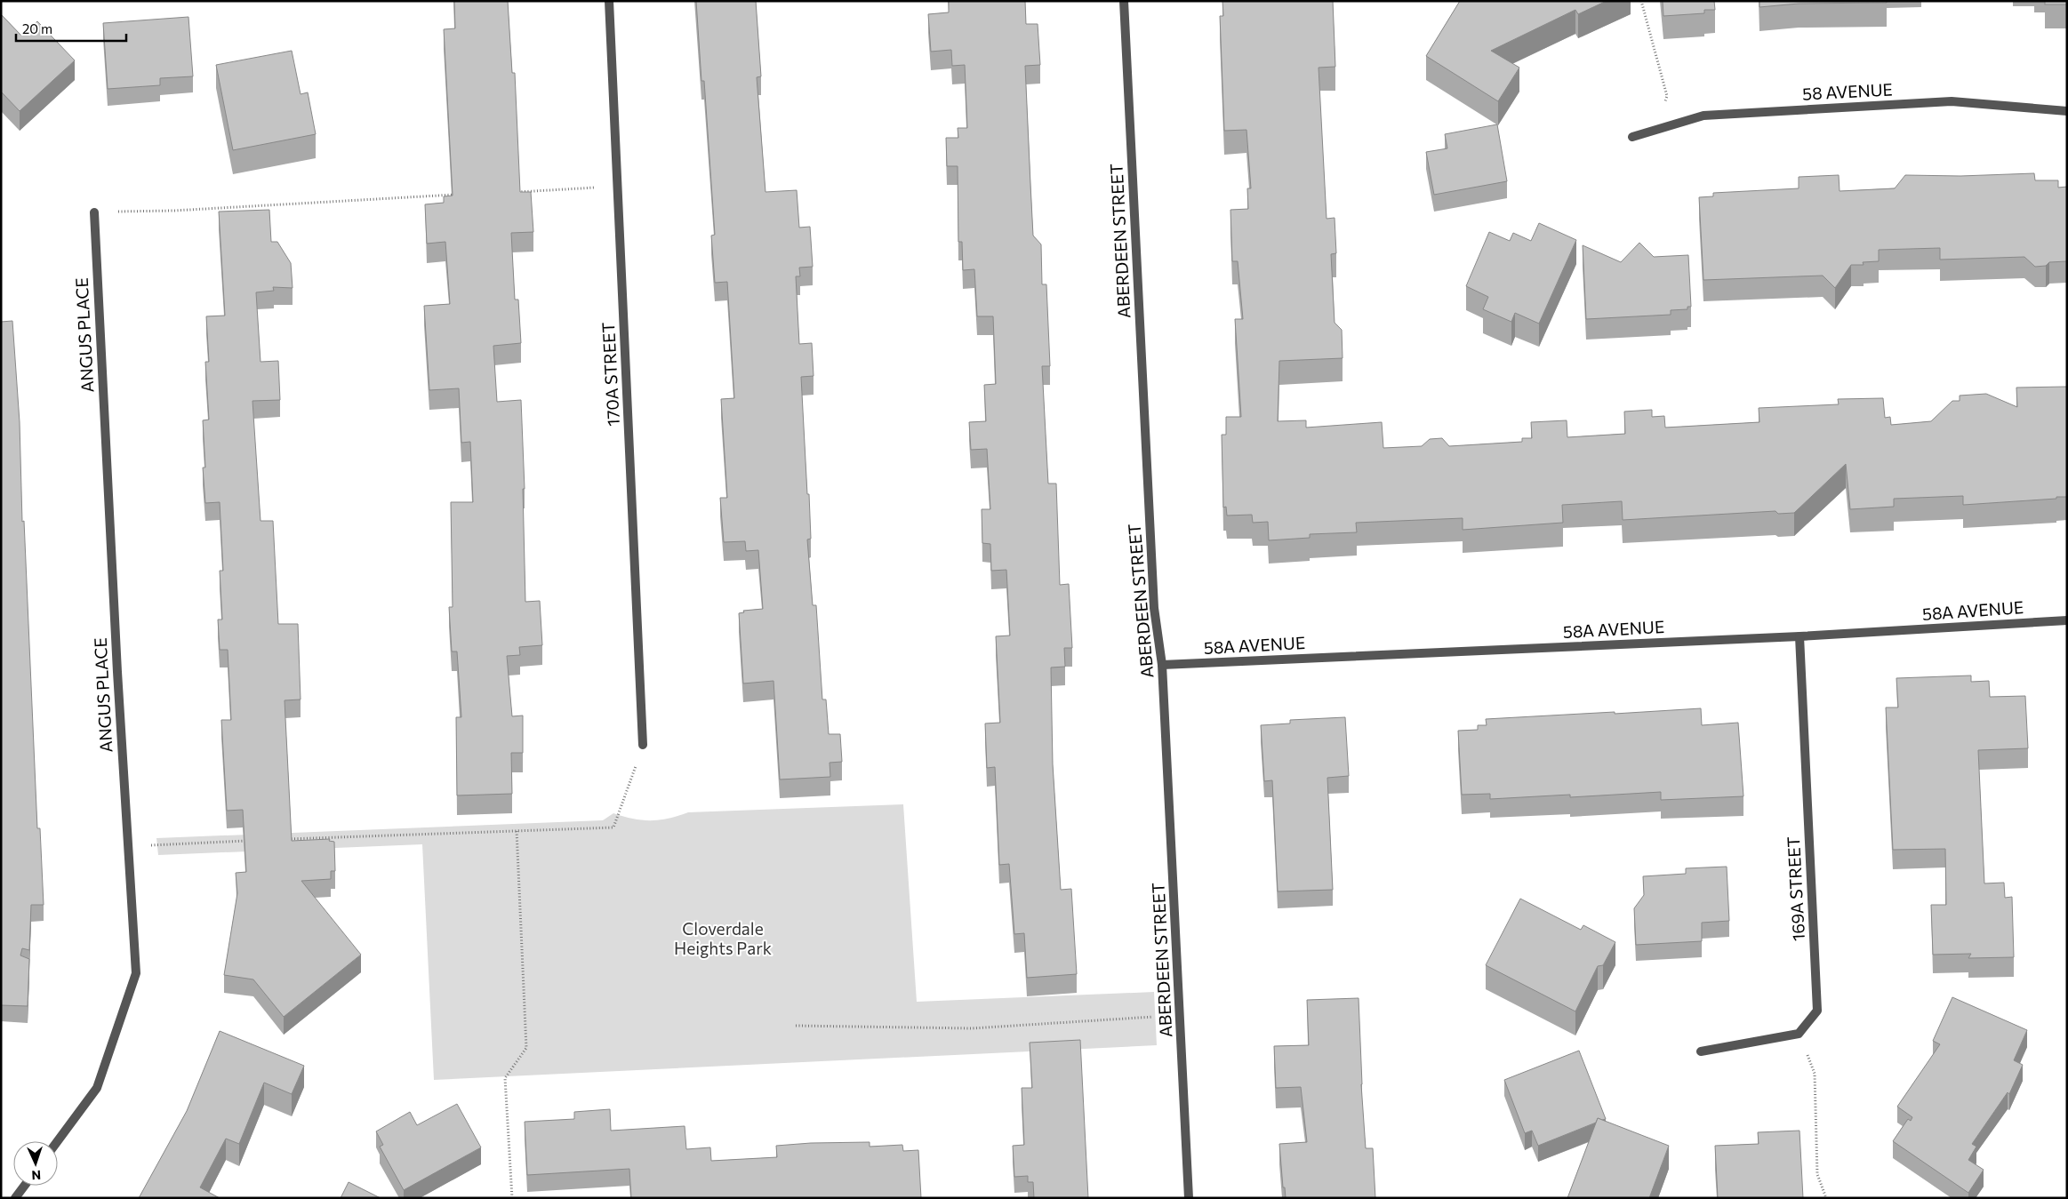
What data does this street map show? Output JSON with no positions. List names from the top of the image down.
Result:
{
  "streets": {
    "street": [
      "58 AVENUE",
      "ABERDEEN STREET",
      "ANGUS PLACE",
      "170A STREET",
      "58A AVENUE",
      "169A STREET"
    ]
  },
  "crossings": [
    ["ABERDEEN STREET", "58A AVENUE"],
    ["58A AVENUE", "169A STREET"]
  ],
  "parks": ["Cloverdale Heights Park"],
  "scale_bar": "20 m",
  "north": "bottom"
}
